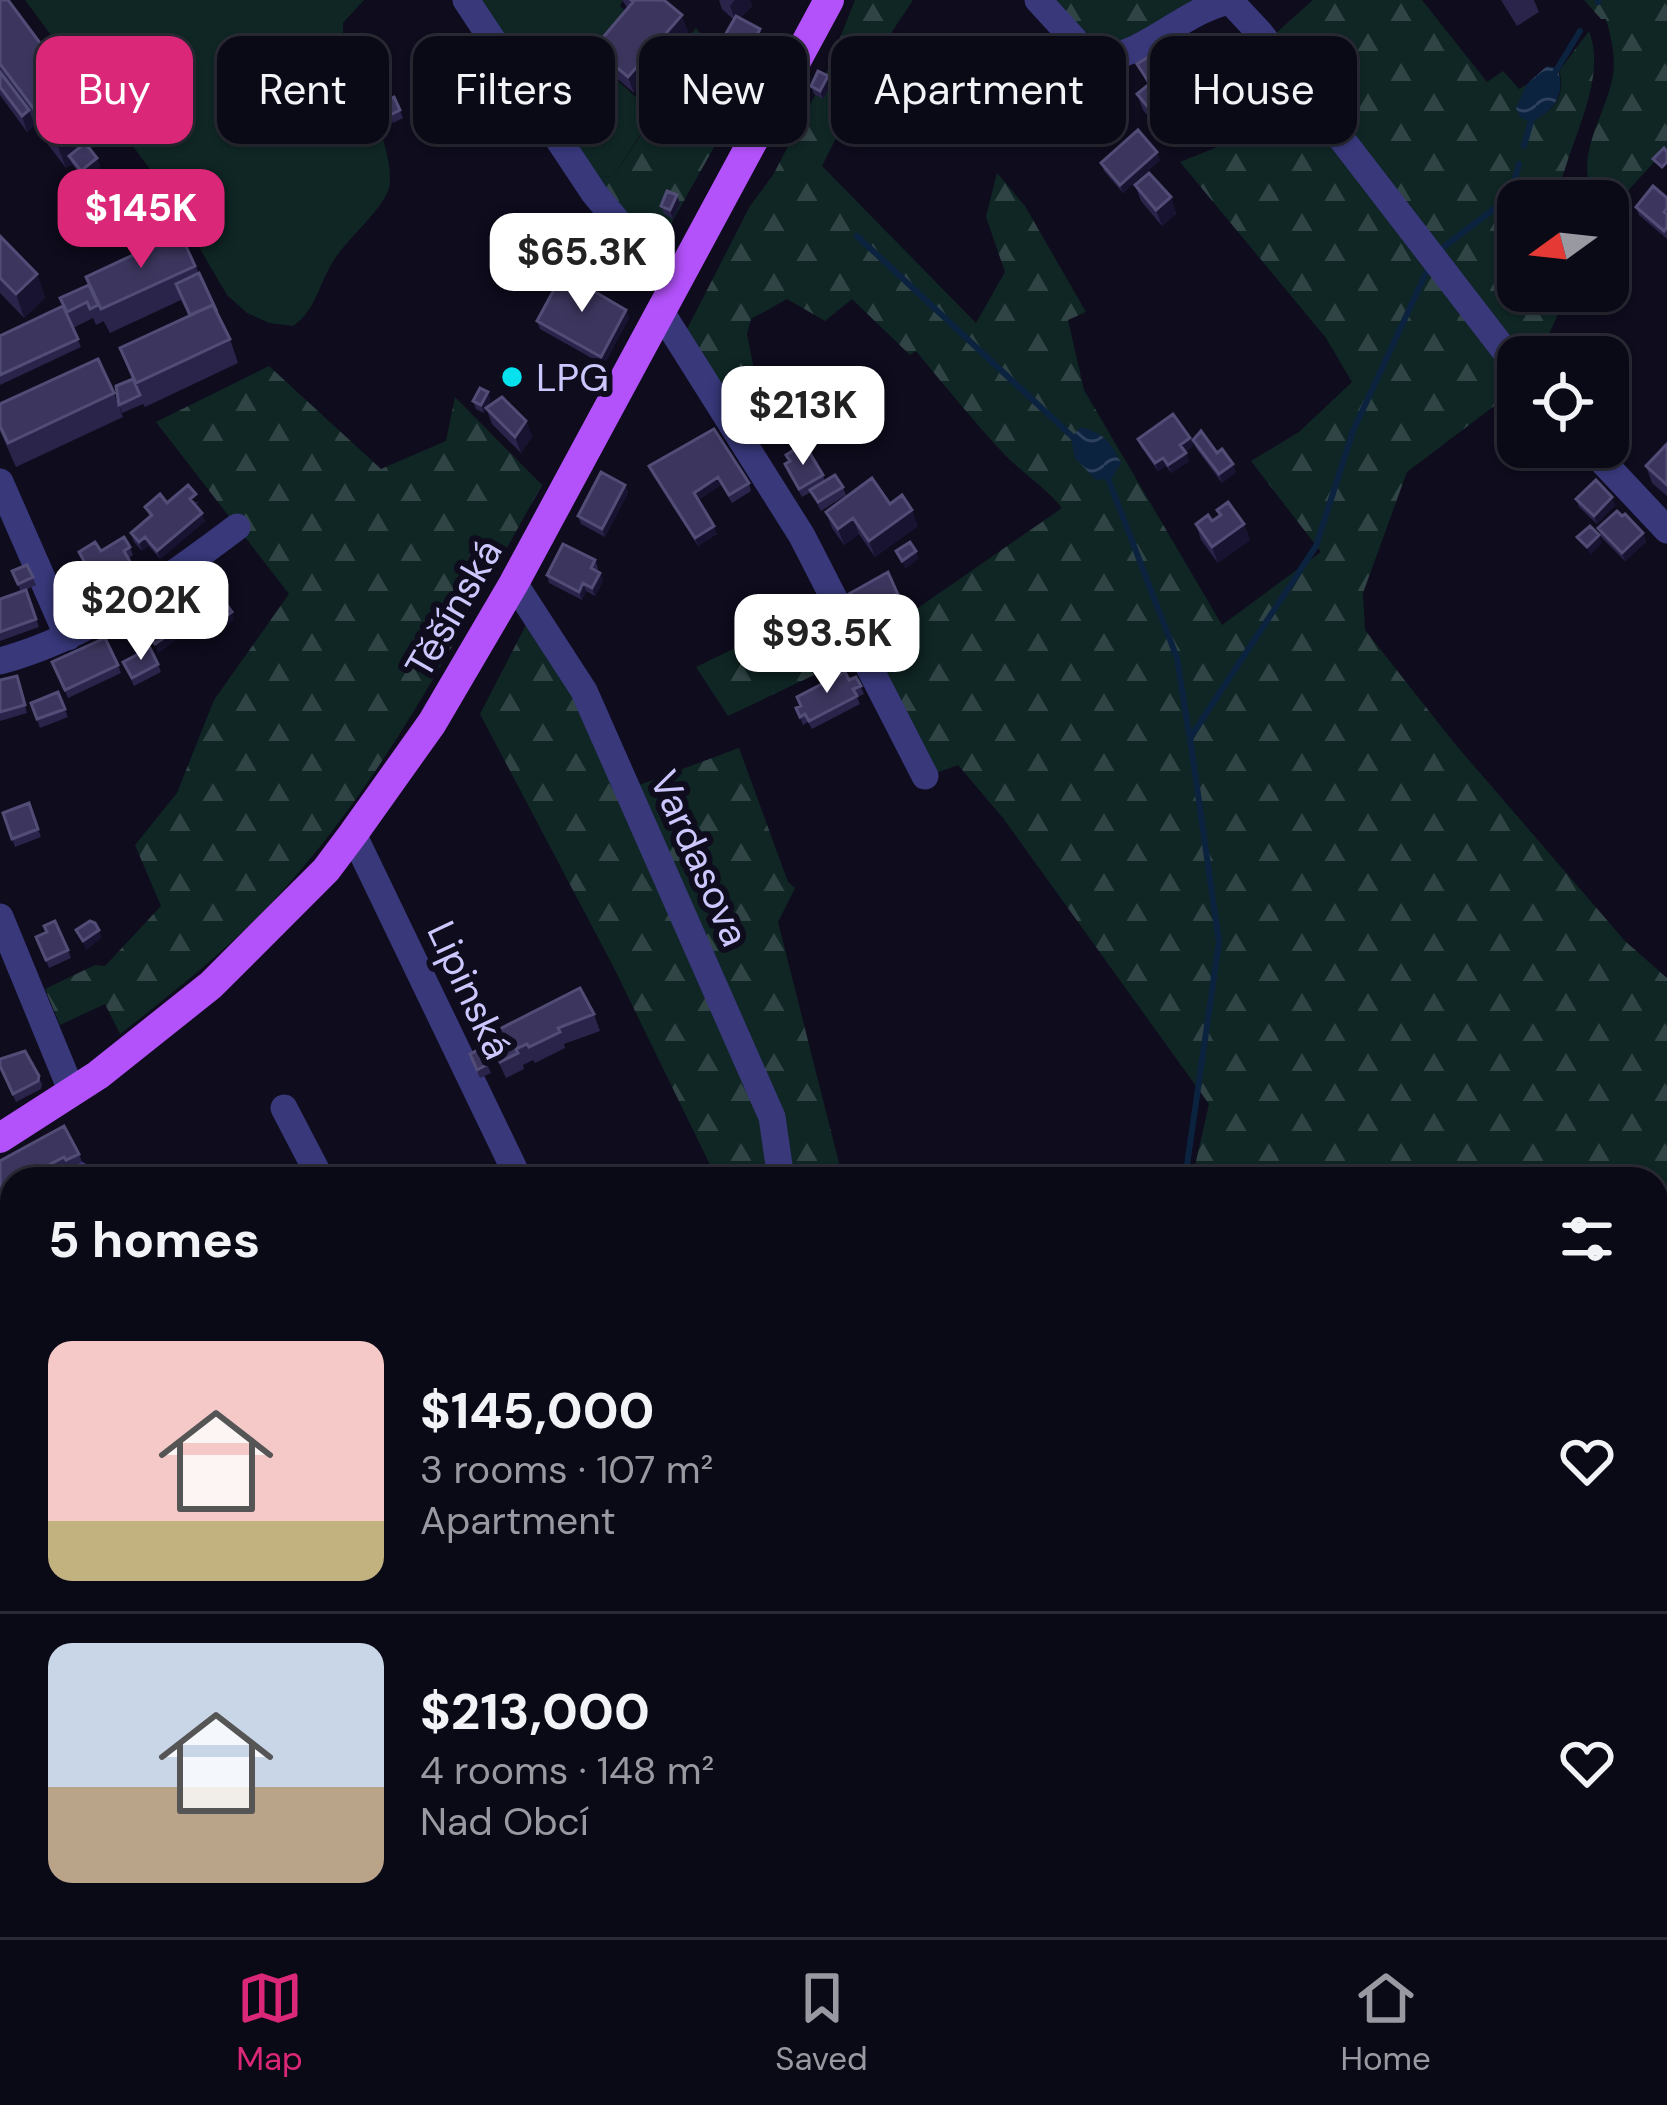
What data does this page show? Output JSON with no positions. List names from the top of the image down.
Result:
{
  "streets": {
    "main road": ["Těšínská"],
    "street": ["Vardasova", "Lipinská"]
  },
  "crossings": [
    ["Těšínská", "Vardasova"],
    ["Těšínská", "Lipinská"]
  ],
  "places": ["LPG"],
  "north": "left",
  "page": {
    "chip": [
      "Buy",
      "Rent",
      "Filters",
      "New",
      "Apartment",
      "House"
    ],
    "price": [
      "$145K",
      "$65.3K",
      "$213K",
      "$202K",
      "$93.5K"
    ],
    "heading": "5 homes",
    "list": [
      {
        "name": "$145,000",
        "note": "3 rooms · 107 m² · Apartment"
      },
      {
        "name": "$213,000",
        "note": "4 rooms · 148 m² · Nad Obcí"
      }
    ],
    "tabs": ["Map", "Saved", "Home"]
  }
}
